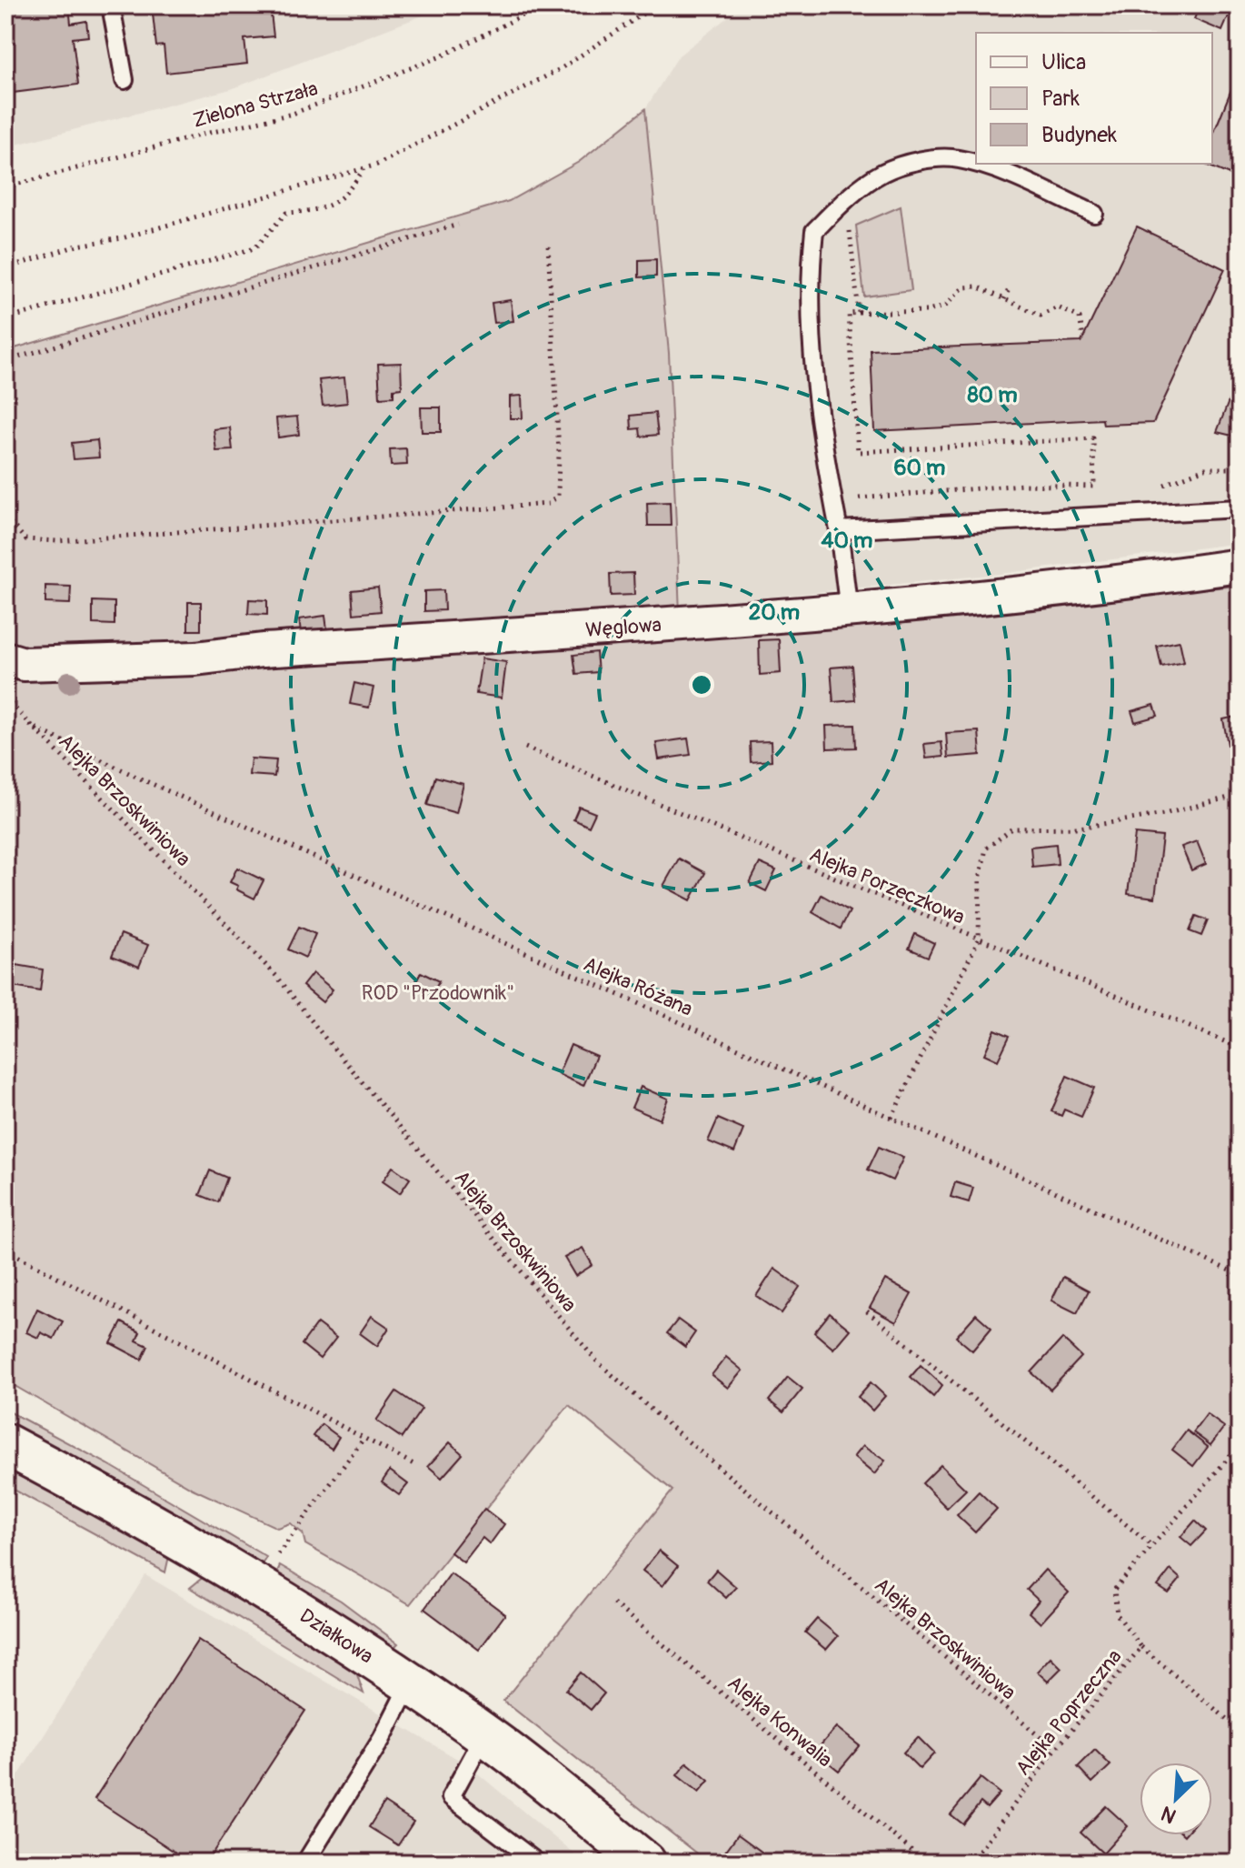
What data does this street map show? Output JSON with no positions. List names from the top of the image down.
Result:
{
  "streets": {
    "street": ["Węglowa", "Działkowa"],
    "path": [
      "Zielona Strzała",
      "Alejka Brzoskwiniowa",
      "Alejka Porzeczkowa",
      "Alejka Różana",
      "Alejka Poprzeczna",
      "Alejka Konwalia"
    ]
  },
  "crossings": [
    ["Alejka Brzoskwiniowa", "Alejka Różana"],
    ["Alejka Brzoskwiniowa", "Alejka Poprzeczna"]
  ],
  "parks": ["ROD \"Przodownik\""],
  "legend": ["Ulica", "Park", "Budynek"],
  "north": "bottom left",
  "rings": [
    "80 m",
    "60 m",
    "40 m",
    "20 m"
  ]
}
